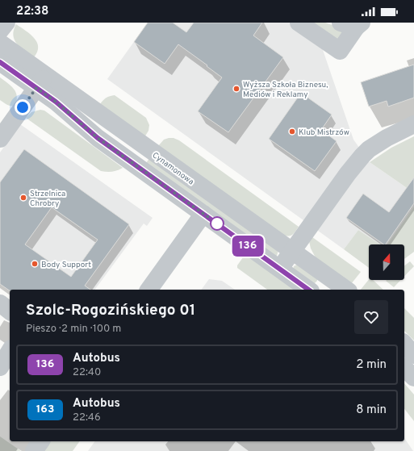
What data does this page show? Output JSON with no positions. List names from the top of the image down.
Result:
{
  "streets": {
    "street": ["Cynamonowa"]
  },
  "places": [
    "Wyższa Szkoła Biznesu, Mediów i Reklamy",
    "Klub Mistrzów",
    "Strzelnica Chrobry",
    "Body Support"
  ],
  "lines": ["bus line 136"],
  "north": "top",
  "page": {
    "status": "22:38",
    "on_map": "136",
    "heading": ["Szolc-Rogozińskiego 01", "Pieszo · 2 min · 100 m"],
    "list": [
      {
        "mark": "136",
        "name": "Autobus",
        "note": "22:40",
        "value": "2 min"
      },
      {
        "mark": "163",
        "name": "Autobus",
        "note": "22:46",
        "value": "8 min"
      }
    ]
  }
}
